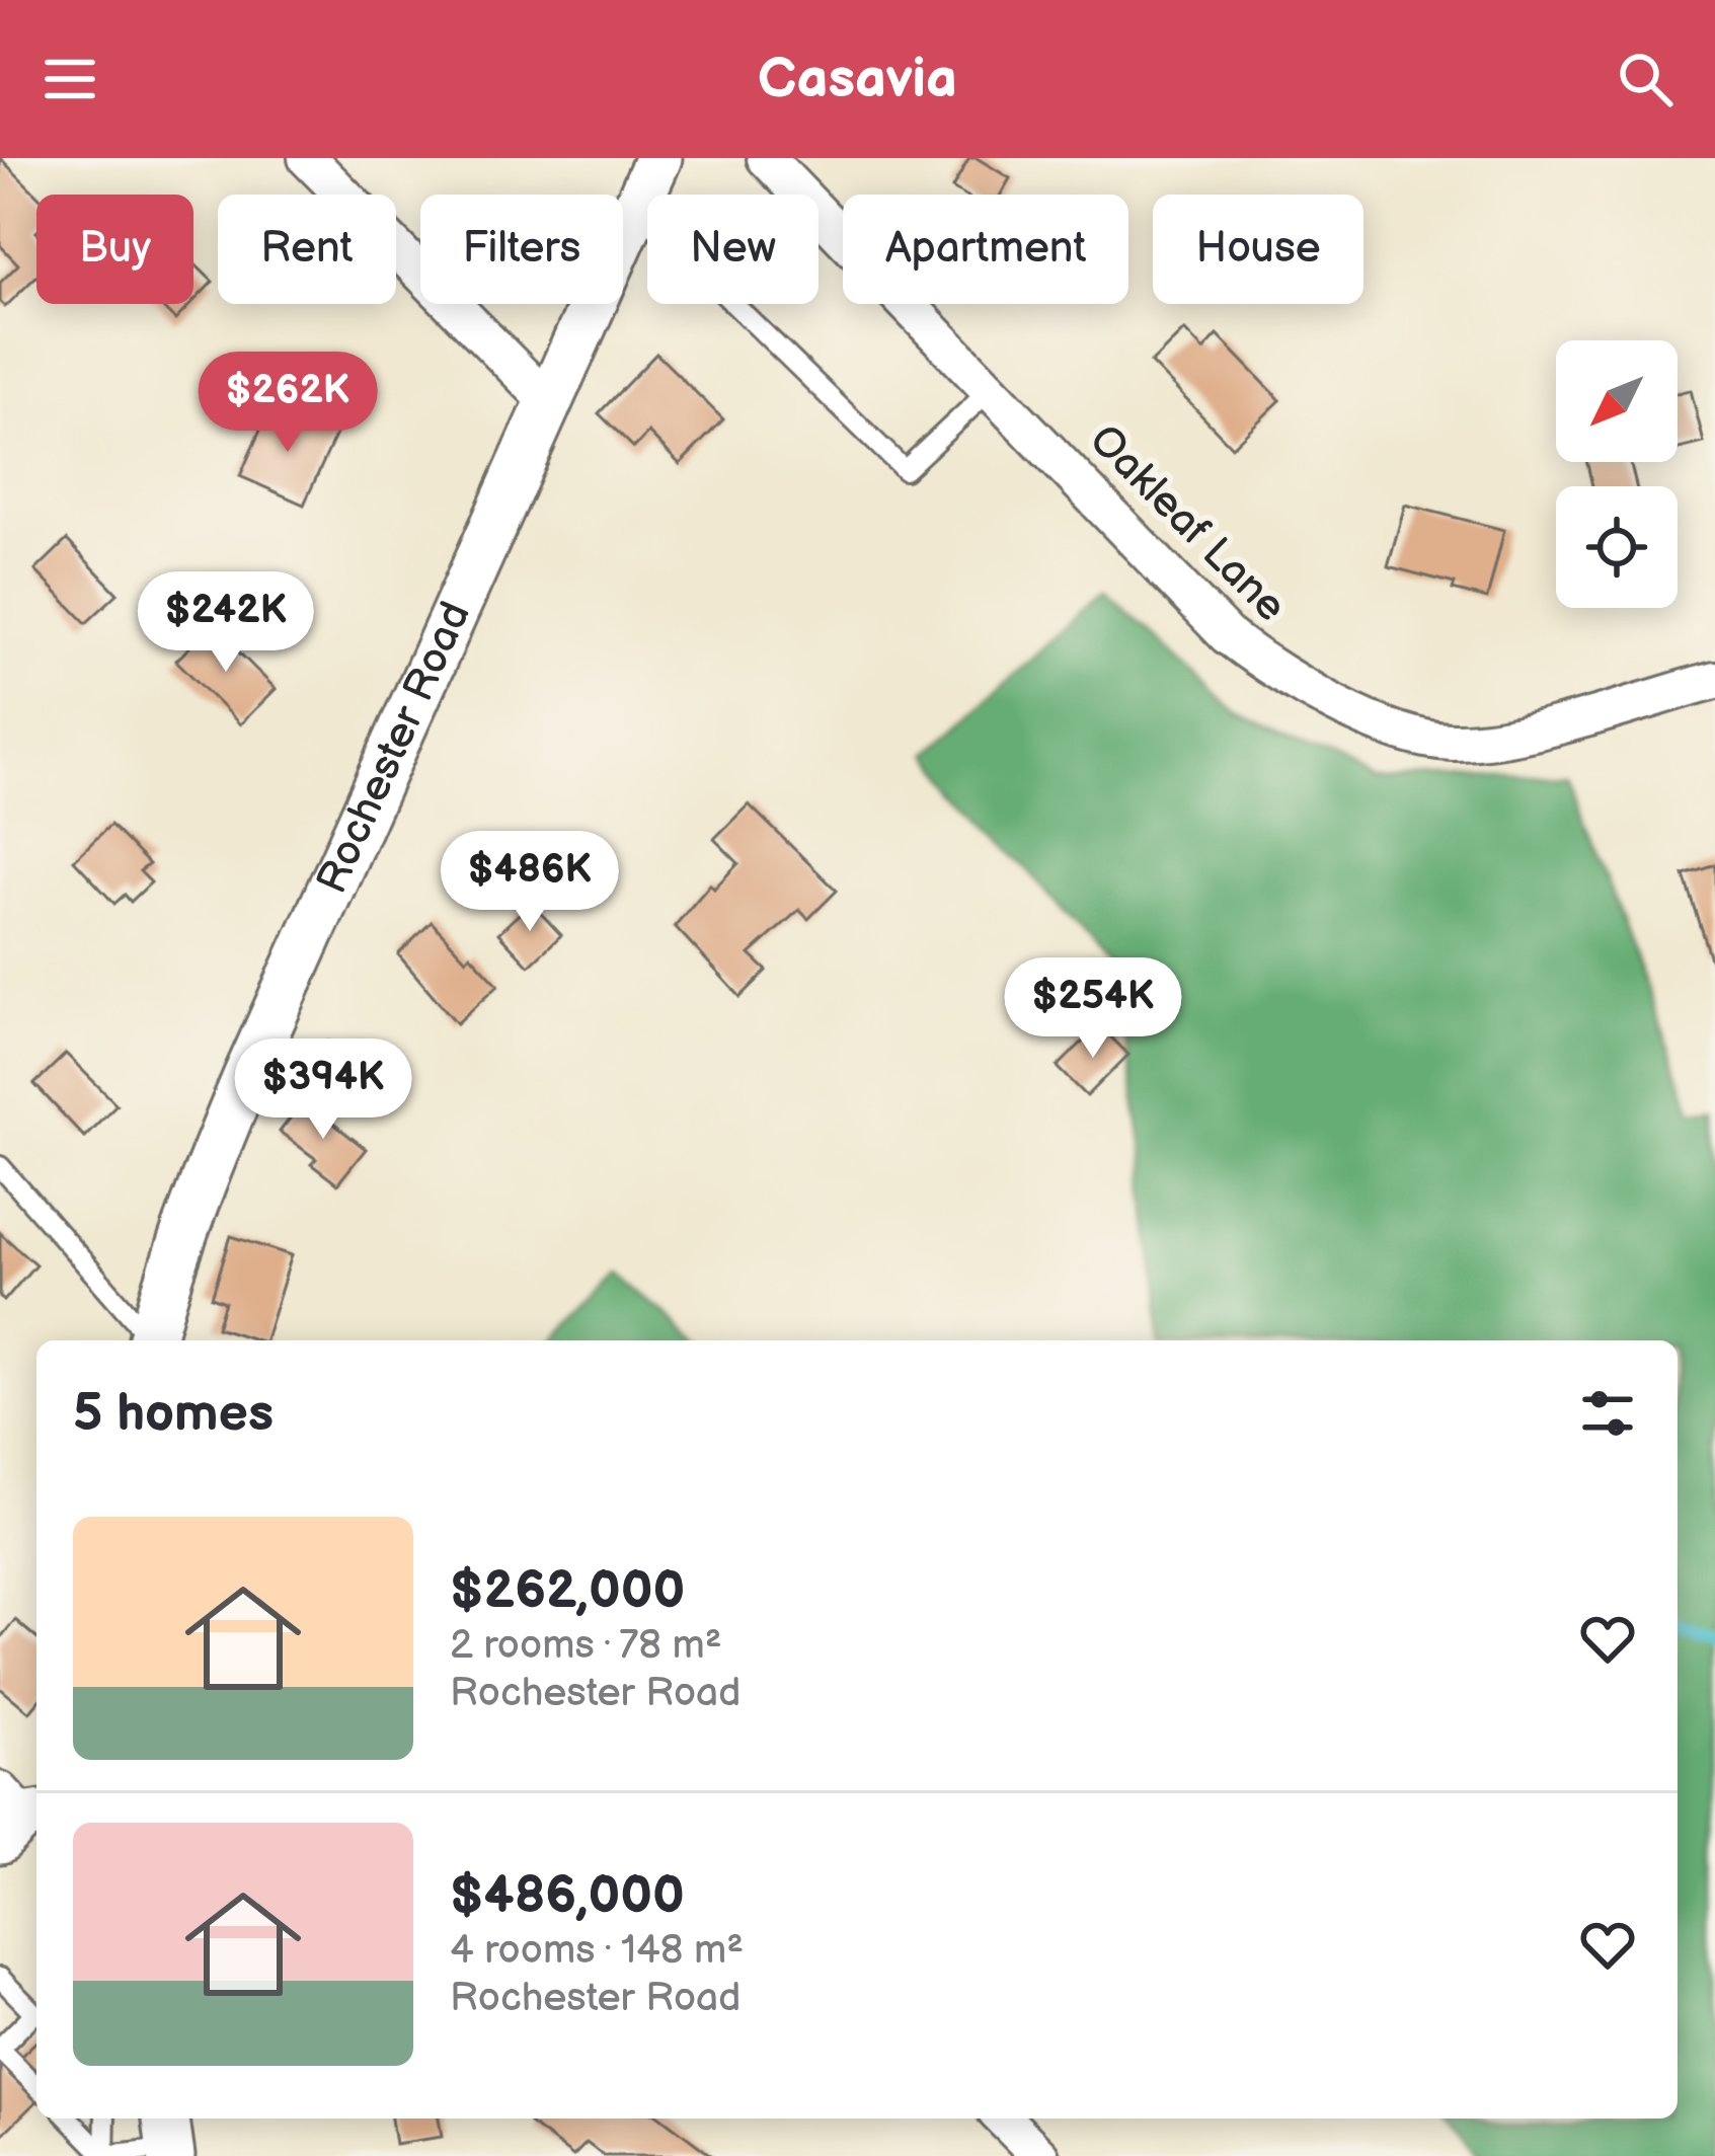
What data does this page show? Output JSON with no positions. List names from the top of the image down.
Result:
{
  "streets": {
    "street": ["Oakleaf Lane", "Rochester Road"]
  },
  "north": "bottom left",
  "page": {
    "header": "Casavia",
    "chip": [
      "Buy",
      "Rent",
      "Filters",
      "New",
      "Apartment",
      "House"
    ],
    "price": [
      "$262K",
      "$242K",
      "$486K",
      "$254K",
      "$394K"
    ],
    "heading": "5 homes",
    "list": [
      {
        "name": "$262,000",
        "note": "2 rooms · 78 m² · Rochester Road"
      },
      {
        "name": "$486,000",
        "note": "4 rooms · 148 m² · Rochester Road"
      }
    ]
  }
}
